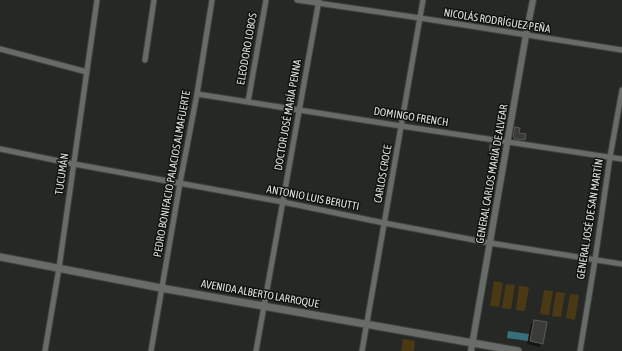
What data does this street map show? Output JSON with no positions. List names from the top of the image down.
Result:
{
  "streets": {
    "main road": ["AVENIDA ALBERTO LARROQUE"],
    "street": [
      "NICOLÁS RODRÍGUEZ PEÑA",
      "ELEODORO LOBOS",
      "DOCTOR JOSÉ MARÍA PENNA",
      "DOMINGO FRENCH",
      "TUCUMÁN",
      "PEDRO BONIFACIO PALACIOS ALMAFUERTE",
      "CARLOS CROCE",
      "GENERAL CARLOS MARÍA DE ALVEAR",
      "ANTONIO LUIS BERUTTI",
      "GENERAL JOSÉ DE SAN MARTÍN"
    ]
  },
  "crossings": [
    ["NICOLÁS RODRÍGUEZ PEÑA", "DOCTOR JOSÉ MARÍA PENNA"],
    ["NICOLÁS RODRÍGUEZ PEÑA", "CARLOS CROCE"],
    ["NICOLÁS RODRÍGUEZ PEÑA", "GENERAL CARLOS MARÍA DE ALVEAR"],
    ["ELEODORO LOBOS", "DOMINGO FRENCH"],
    ["DOCTOR JOSÉ MARÍA PENNA", "DOMINGO FRENCH"],
    ["DOCTOR JOSÉ MARÍA PENNA", "ANTONIO LUIS BERUTTI"],
    ["DOCTOR JOSÉ MARÍA PENNA", "AVENIDA ALBERTO LARROQUE"],
    ["DOMINGO FRENCH", "PEDRO BONIFACIO PALACIOS ALMAFUERTE"],
    ["DOMINGO FRENCH", "CARLOS CROCE"],
    ["DOMINGO FRENCH", "GENERAL CARLOS MARÍA DE ALVEAR"],
    ["DOMINGO FRENCH", "GENERAL JOSÉ DE SAN MARTÍN"],
    ["TUCUMÁN", "ANTONIO LUIS BERUTTI"],
    ["TUCUMÁN", "AVENIDA ALBERTO LARROQUE"],
    ["PEDRO BONIFACIO PALACIOS ALMAFUERTE", "ANTONIO LUIS BERUTTI"],
    ["PEDRO BONIFACIO PALACIOS ALMAFUERTE", "AVENIDA ALBERTO LARROQUE"],
    ["CARLOS CROCE", "ANTONIO LUIS BERUTTI"],
    ["CARLOS CROCE", "AVENIDA ALBERTO LARROQUE"],
    ["GENERAL CARLOS MARÍA DE ALVEAR", "ANTONIO LUIS BERUTTI"],
    ["GENERAL CARLOS MARÍA DE ALVEAR", "AVENIDA ALBERTO LARROQUE"],
    ["ANTONIO LUIS BERUTTI", "GENERAL JOSÉ DE SAN MARTÍN"]
  ]
}
